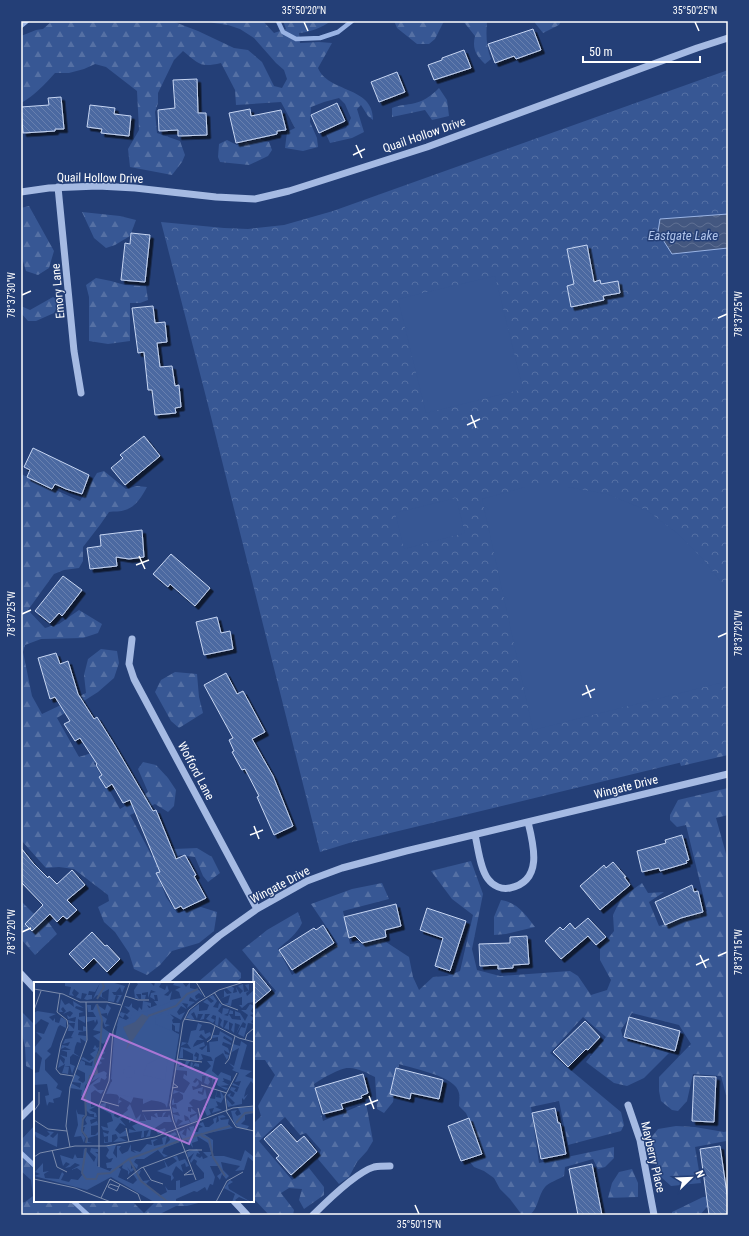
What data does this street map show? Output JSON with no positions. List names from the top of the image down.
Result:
{
  "streets": {
    "street": [
      "Quail Hollow Drive",
      "Emory Lane",
      "Wofford Lane",
      "Wingate Drive",
      "Mayberry Place"
    ]
  },
  "crossings": [
    ["Quail Hollow Drive", "Emory Lane"],
    ["Wofford Lane", "Wingate Drive"]
  ],
  "water": ["Eastgate Lake"],
  "scale_bar": "50 m",
  "north": "top right",
  "coordinates": [
    "35°50'20\"N",
    "35°50'25\"N",
    "78°37'30\"W",
    "78°37'25\"W",
    "78°37'20\"W",
    "78°37'15\"W",
    "35°50'15\"N"
  ]
}
